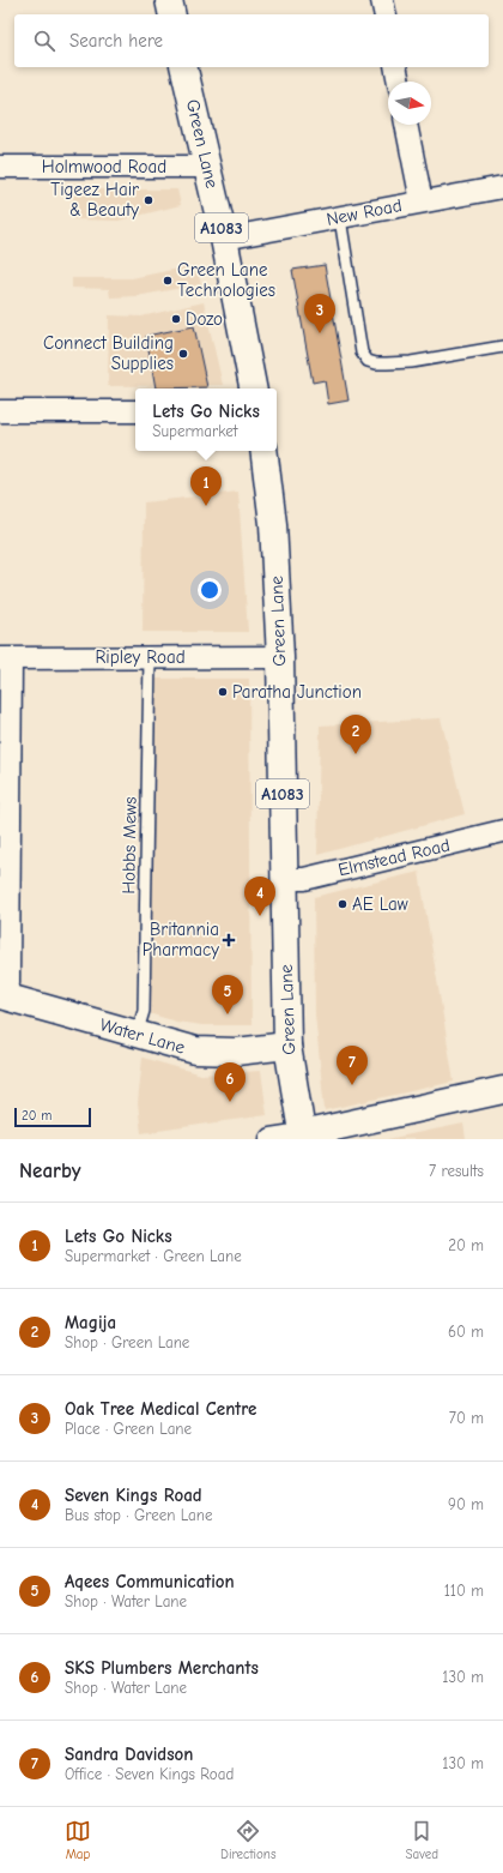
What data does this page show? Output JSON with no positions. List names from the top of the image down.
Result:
{
  "streets": {
    "main road": ["Green Lane", "A1083", "Water Lane"],
    "street": [
      "Holmwood Road",
      "New Road",
      "Ripley Road",
      "Elmstead Road"
    ],
    "lane": ["Hobbs Mews"]
  },
  "crossings": [
    ["Green Lane", "Holmwood Road"],
    ["Green Lane", "New Road"],
    ["Green Lane", "Ripley Road"],
    ["Green Lane", "Elmstead Road"],
    ["Green Lane", "Water Lane"],
    ["Ripley Road", "Hobbs Mews"],
    ["Hobbs Mews", "Water Lane"]
  ],
  "places": {
    "other": [
      "Tigeez Hair & Beauty",
      "Green Lane Technologies",
      "Dozo",
      "Connect Building Supplies",
      "Paratha Junction",
      "AE Law"
    ],
    "health": ["Britannia Pharmacy"]
  },
  "scale_bar": "20 m",
  "north": "right",
  "page": {
    "search": "Search here",
    "pins": [
      "3",
      "1",
      "2",
      "4",
      "5",
      "7",
      "6"
    ],
    "popup": ["Lets Go Nicks", "Supermarket"],
    "scale": "20 m",
    "heading": ["Nearby", "7 results"],
    "list": [
      {
        "mark": "1",
        "name": "Lets Go Nicks",
        "note": "Supermarket · Green Lane",
        "value": "20 m"
      },
      {
        "mark": "2",
        "name": "Magija",
        "note": "Shop · Green Lane",
        "value": "60 m"
      },
      {
        "mark": "3",
        "name": "Oak Tree Medical Centre",
        "note": "Place · Green Lane",
        "value": "70 m"
      },
      {
        "mark": "4",
        "name": "Seven Kings Road",
        "note": "Bus stop · Green Lane",
        "value": "90 m"
      },
      {
        "mark": "5",
        "name": "Aqees Communication",
        "note": "Shop · Water Lane",
        "value": "110 m"
      },
      {
        "mark": "6",
        "name": "SKS Plumbers Merchants",
        "note": "Shop · Water Lane",
        "value": "130 m"
      },
      {
        "mark": "7",
        "name": "Sandra Davidson",
        "note": "Office · Seven Kings Road",
        "value": "130 m"
      }
    ],
    "nav": ["Map", "Directions", "Saved"]
  }
}
